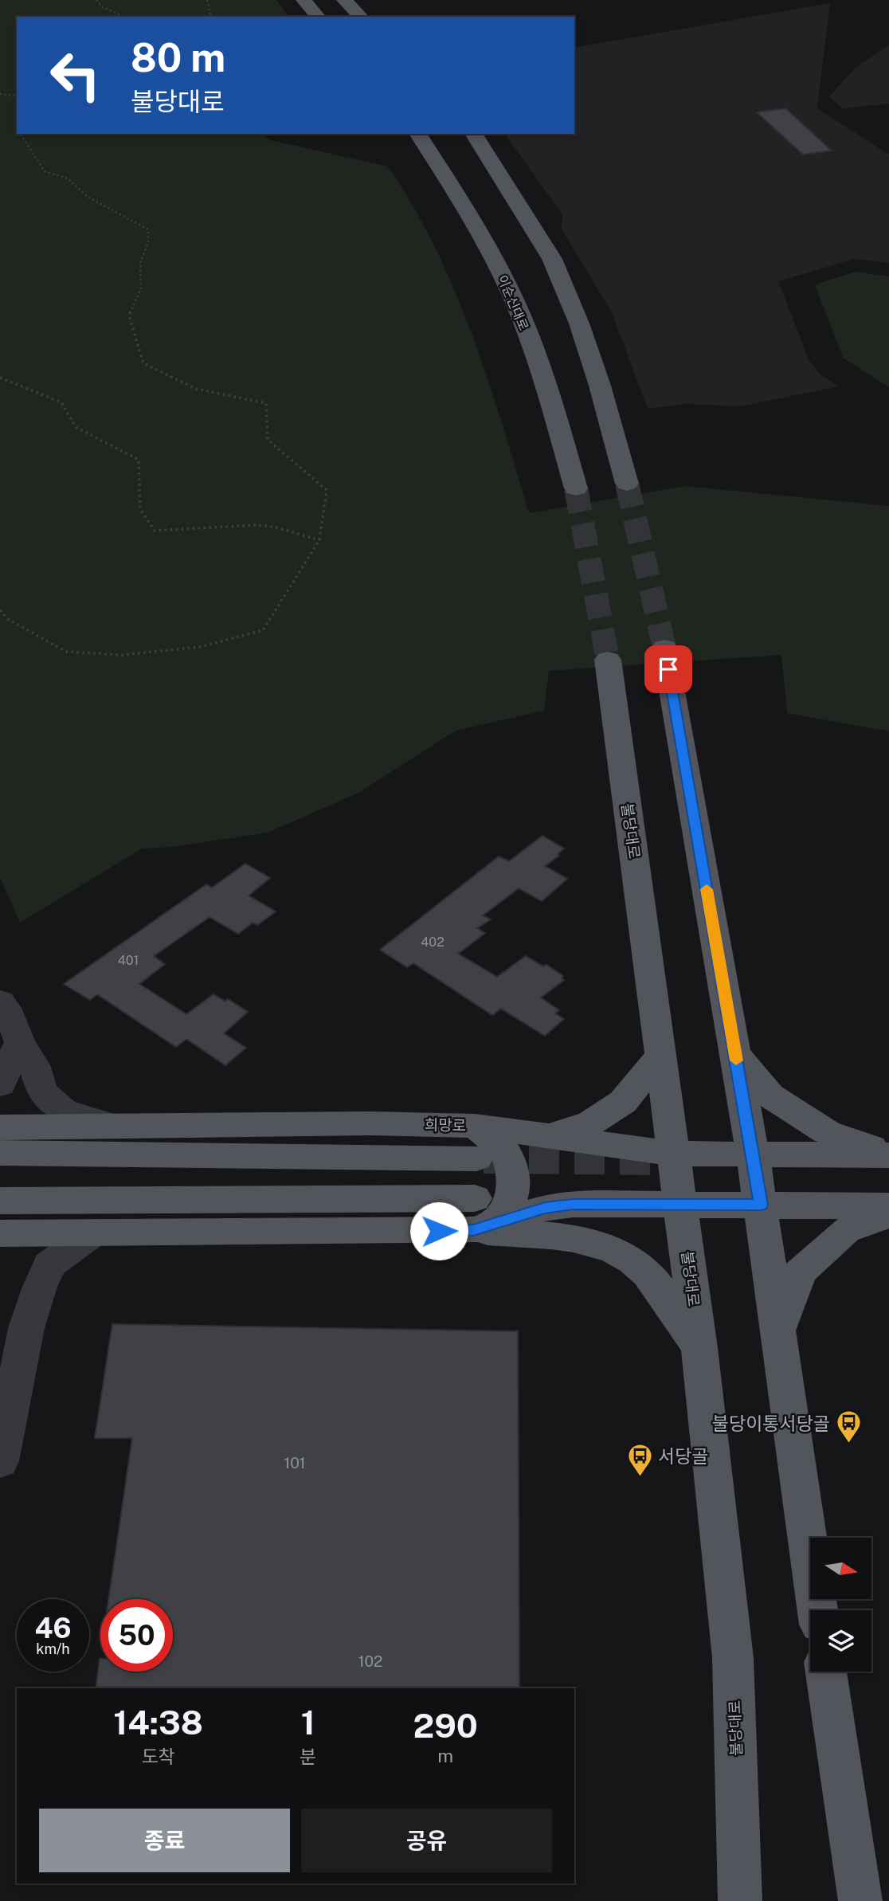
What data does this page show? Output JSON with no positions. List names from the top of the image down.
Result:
{
  "streets": {
    "main road": ["이순신대로", "불당대로", "희망로"]
  },
  "crossings": [
    ["불당대로", "희망로"]
  ],
  "places": {
    "bus stop": ["불당이통서당골", "서당골"]
  },
  "house_numbers": [
    "402",
    "401",
    "101",
    "102"
  ],
  "north": "right",
  "page": {
    "turn": ["80 m", "불당대로"],
    "speed": "46 km/h",
    "limit": "50",
    "eta": [
      "14:38",
      "도착",
      "1",
      "분",
      "290",
      "m"
    ],
    "buttons": ["종료", "공유"]
  }
}
